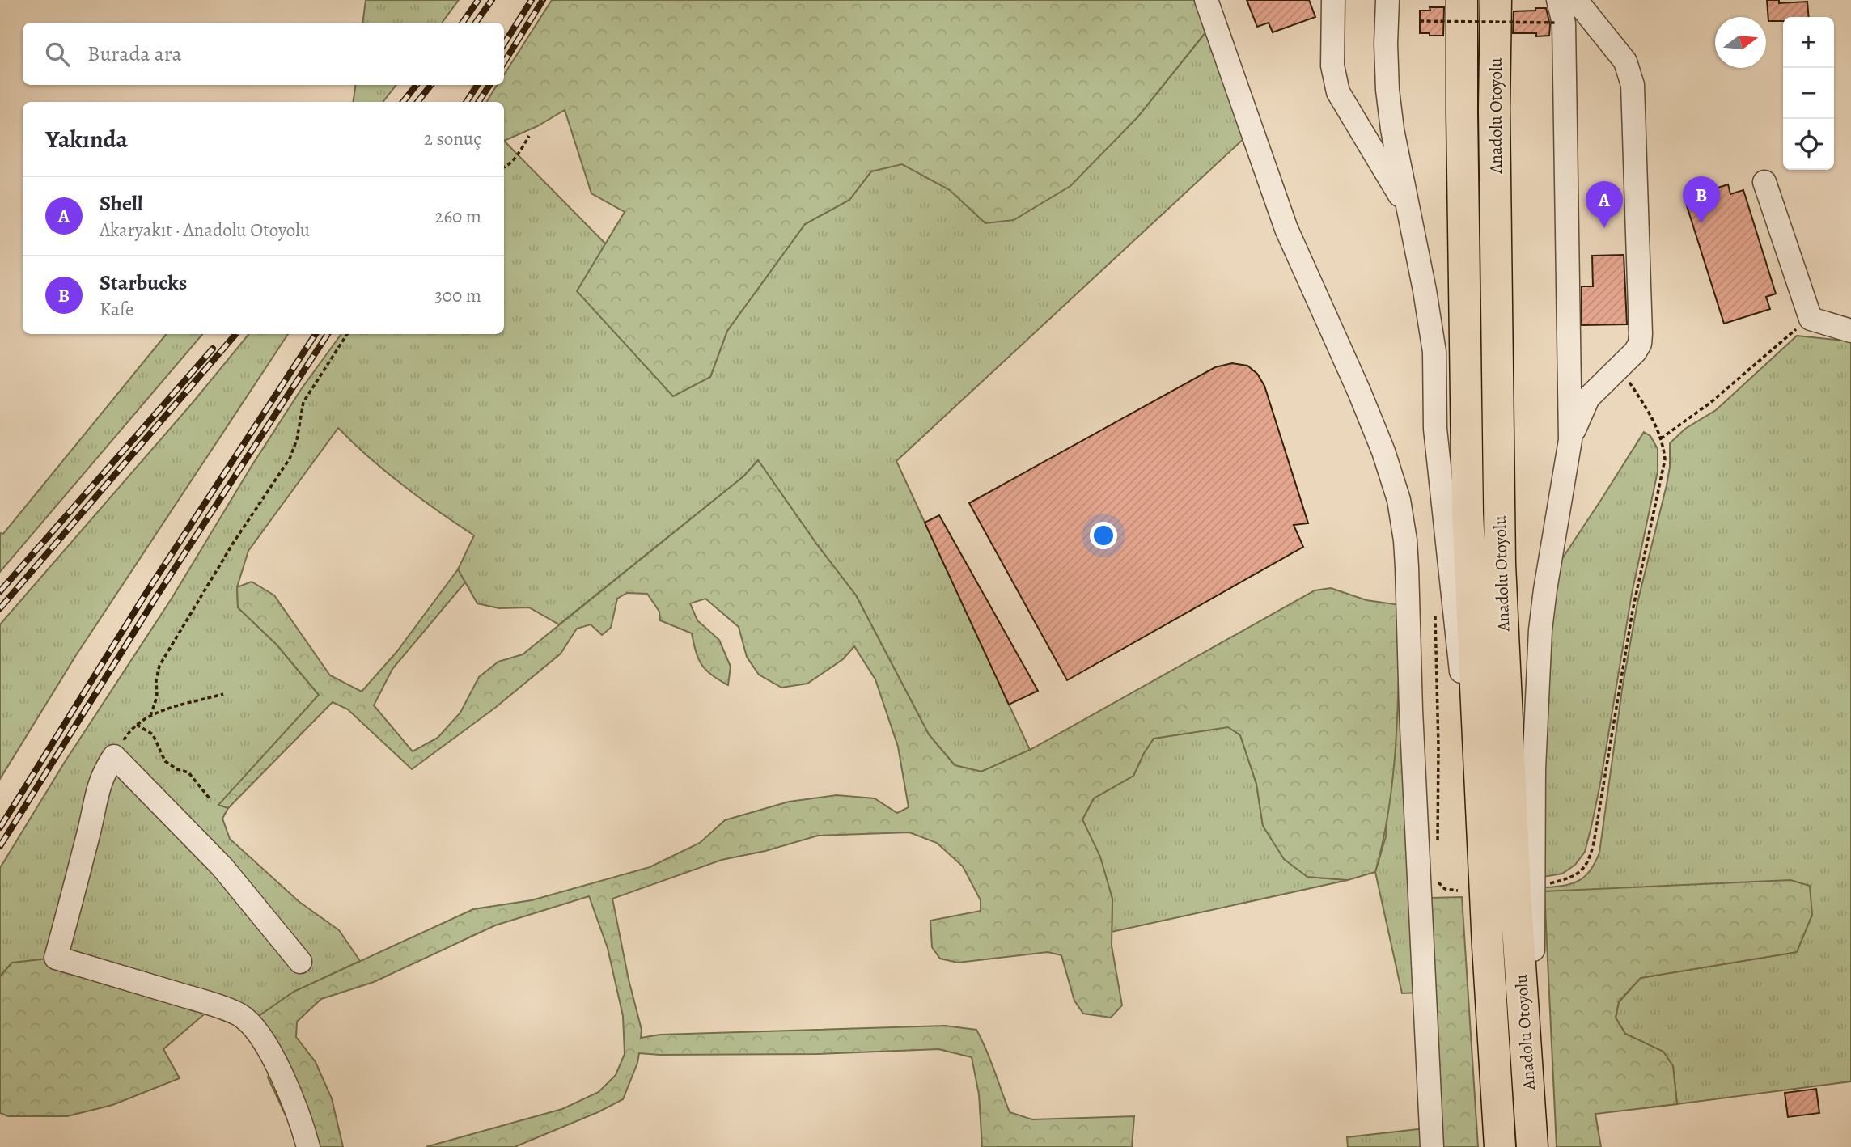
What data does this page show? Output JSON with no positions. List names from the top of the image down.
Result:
{
  "streets": {
    "highway": ["Anadolu Otoyolu"]
  },
  "north": "right",
  "page": {
    "map_buttons": ["+", "−"],
    "search": "Burada ara",
    "heading": ["Yakında", "2 sonuç"],
    "list": [
      {
        "mark": "A",
        "name": "Shell",
        "note": "Akaryakıt · Anadolu Otoyolu",
        "value": "260 m"
      },
      {
        "mark": "B",
        "name": "Starbucks",
        "note": "Kafe",
        "value": "300 m"
      }
    ],
    "pins": ["B", "A"]
  }
}
